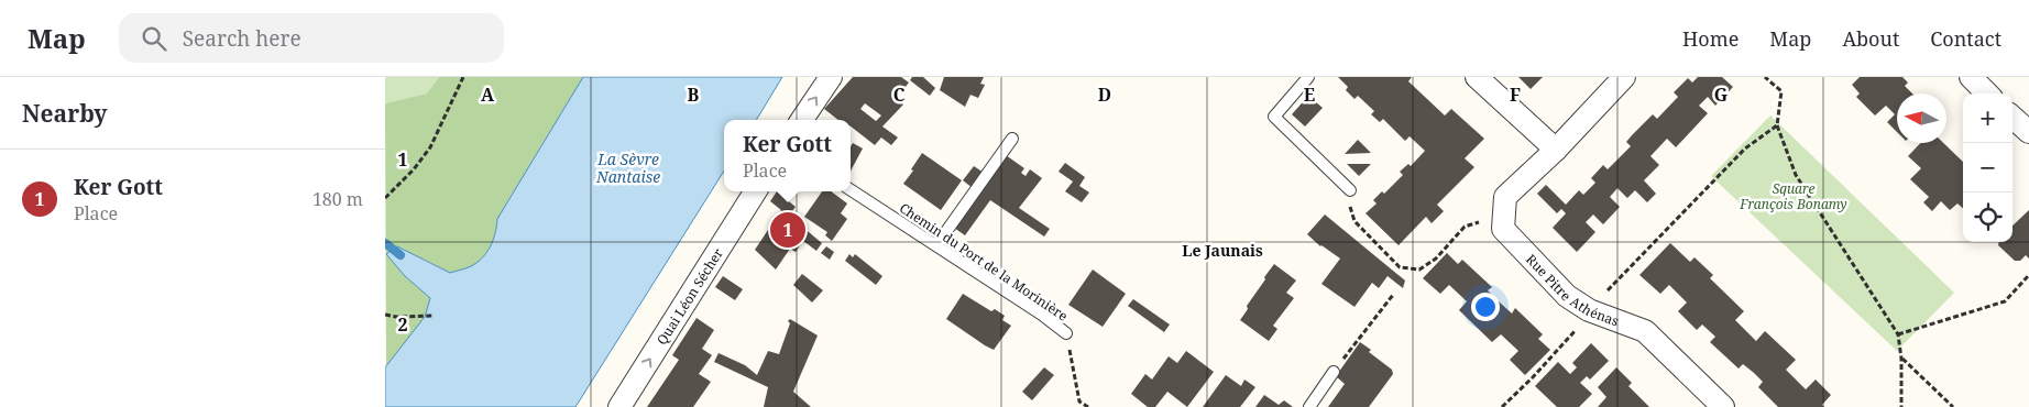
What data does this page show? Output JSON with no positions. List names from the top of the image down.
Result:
{
  "streets": {
    "street": ["Rue Pitre Athénas", "Quai Léon Sécher"],
    "lane": ["Chemin du Port de la Morinière"]
  },
  "one_way": ["Quai Léon Sécher"],
  "districts": ["Le Jaunais"],
  "water": ["La Sèvre Nantaise"],
  "parks": ["Square François Bonamy"],
  "north": "left",
  "page": {
    "header": "Map",
    "search": "Search here",
    "nav": [
      "Home",
      "Map",
      "About",
      "Contact"
    ],
    "heading": "Nearby",
    "map_buttons": ["+", "−"],
    "popup": ["Ker Gott", "Place"],
    "list": [
      {
        "mark": "1",
        "name": "Ker Gott",
        "note": "Place",
        "value": "180 m"
      }
    ],
    "pins": "1"
  },
  "grid": {
    "columns": [
      "A",
      "B",
      "C",
      "D",
      "E",
      "F",
      "G"
    ],
    "rows": ["1", "2"]
  }
}
